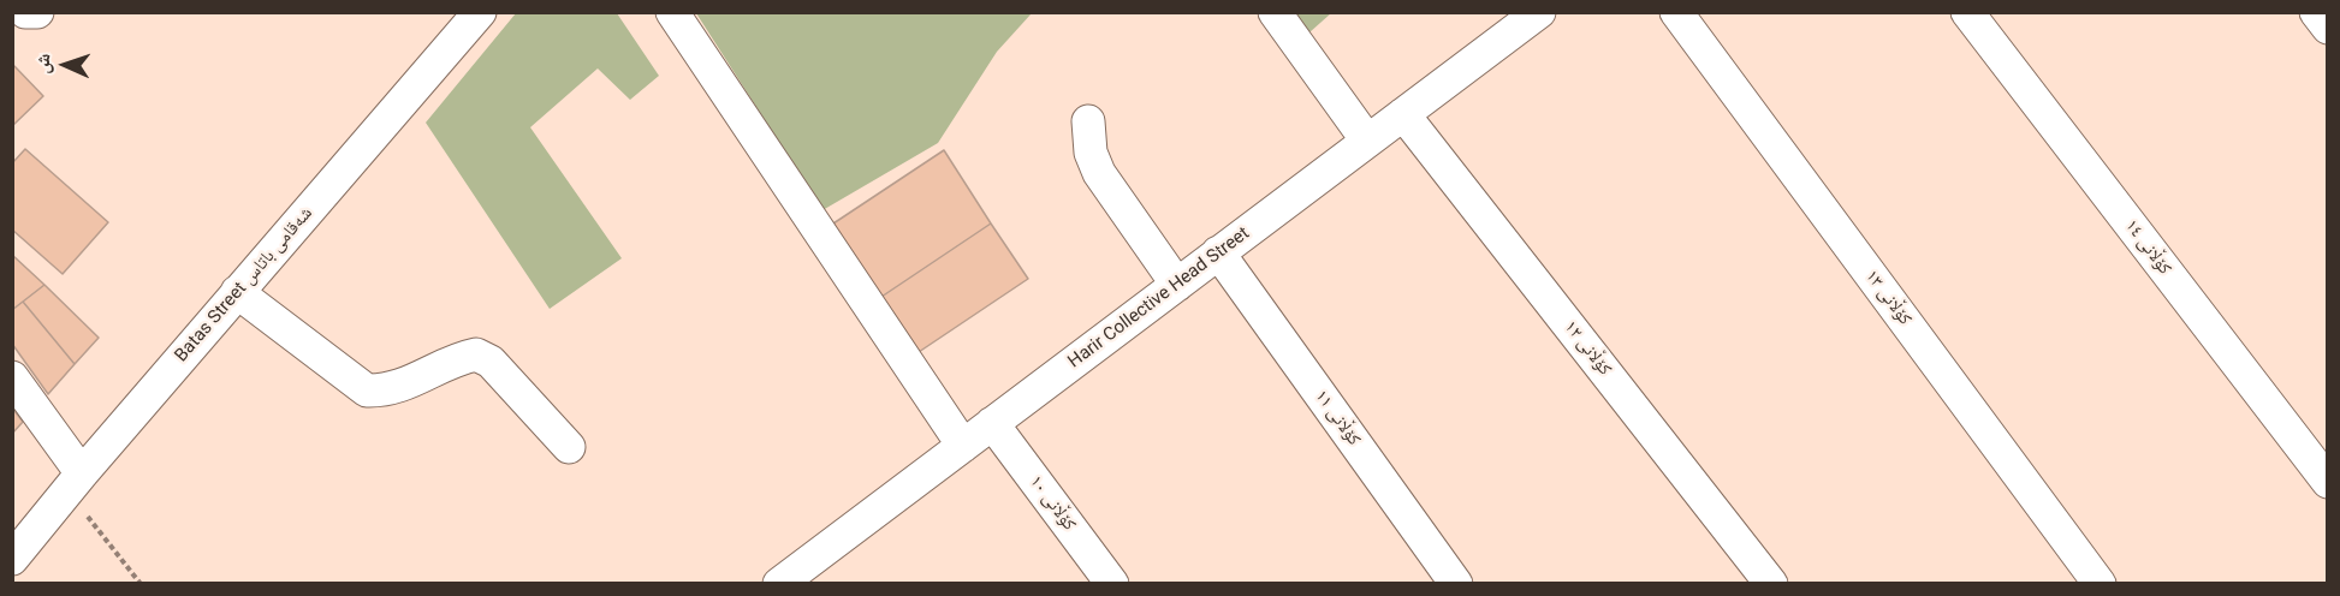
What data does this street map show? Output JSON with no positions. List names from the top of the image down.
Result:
{
  "streets": {
    "street": [
      "کۆڵانی ١٤",
      "Batas Street شەقامی باتاس",
      "Harir Collective Head Street",
      "کۆڵانی ١٣",
      "کۆڵانی ١٢",
      "کۆڵانی ١١",
      "کۆڵانی ١٠"
    ]
  },
  "crossings": [
    ["Harir Collective Head Street", "کۆڵانی ١٢"],
    ["Harir Collective Head Street", "کۆڵانی ١١"],
    ["Harir Collective Head Street", "کۆڵانی ١٠"]
  ],
  "north": "left"
}
